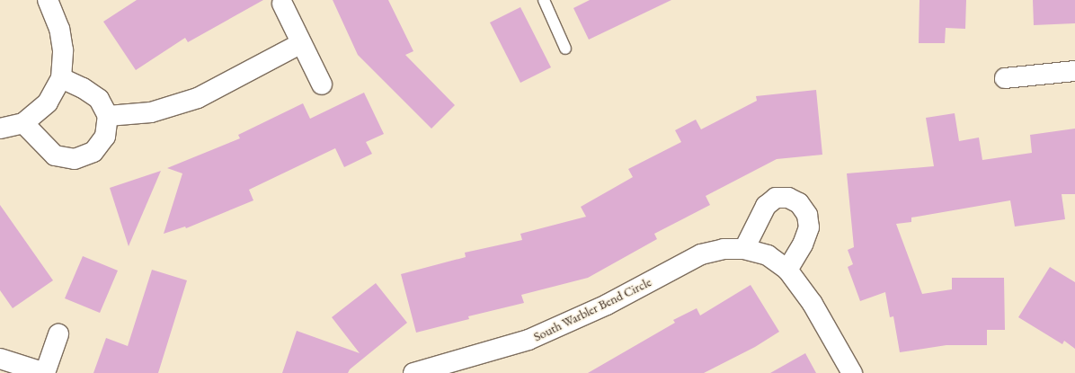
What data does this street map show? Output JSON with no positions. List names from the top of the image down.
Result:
{
  "streets": {
    "street": ["South Warbler Bend Circle"]
  }
}
